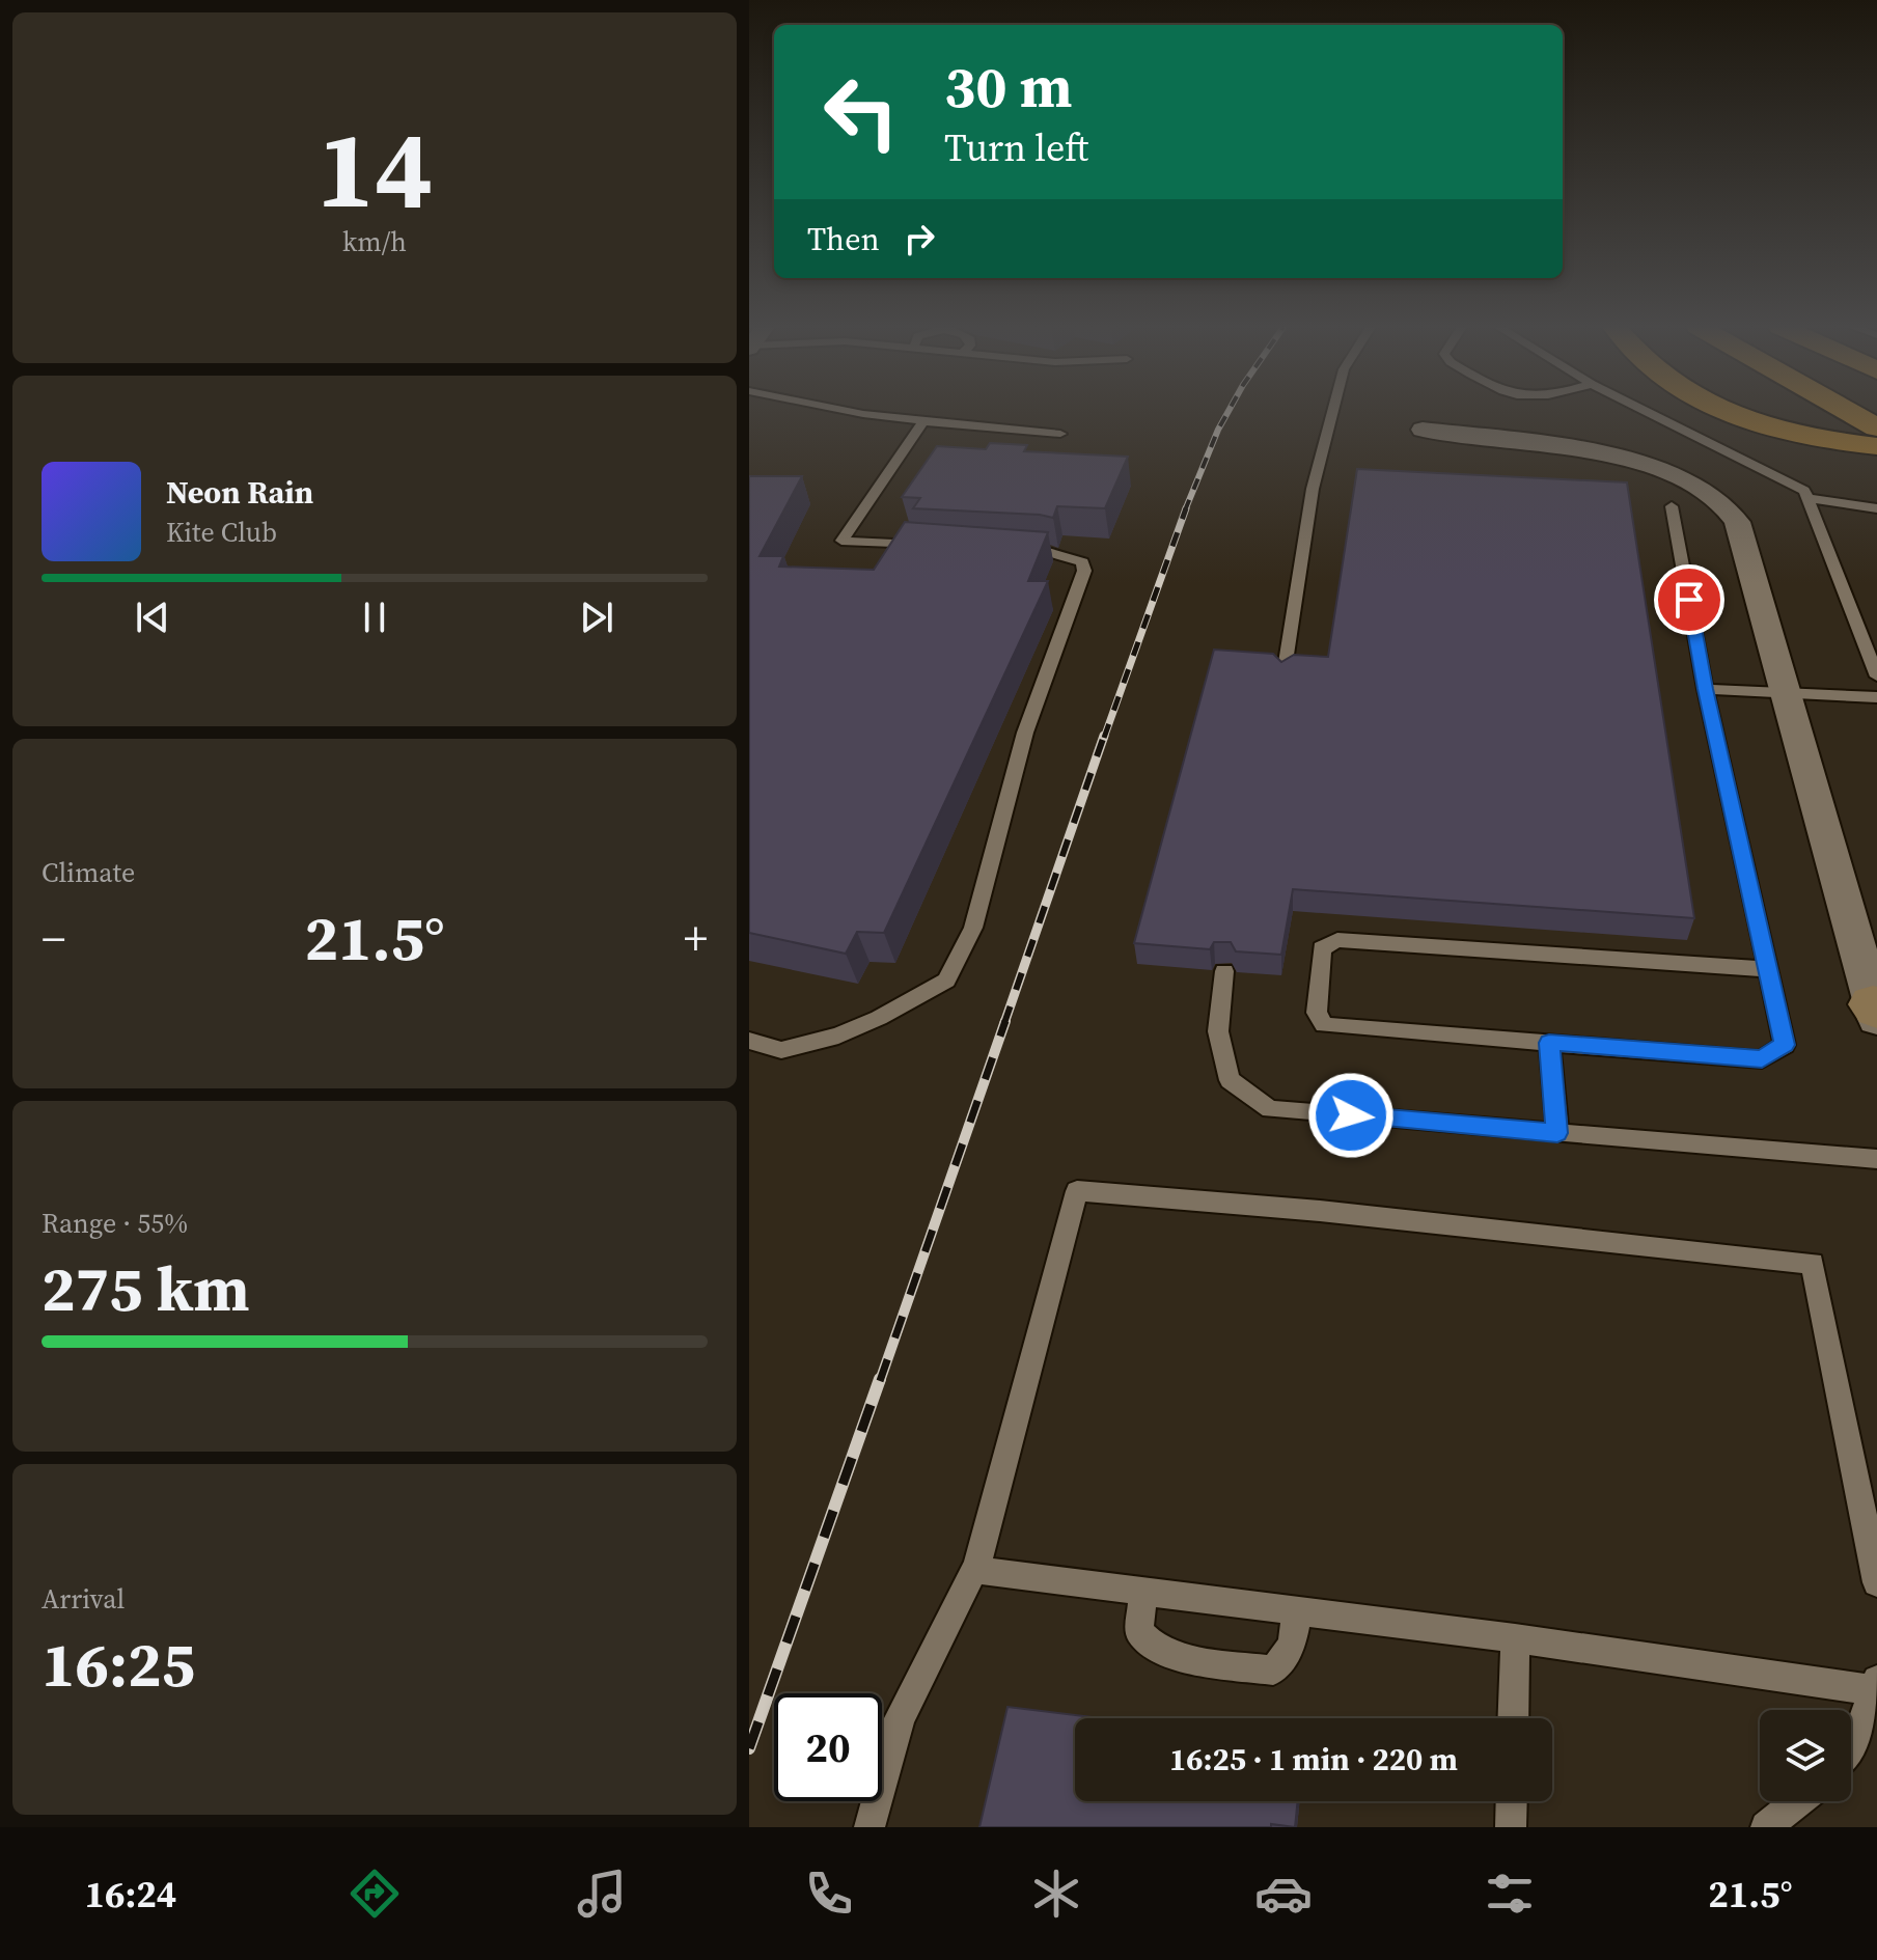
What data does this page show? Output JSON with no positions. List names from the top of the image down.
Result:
{
  "page": {
    "tile": [
      ["14", "km/h"],
      "Climate",
      ["Range · 55%", "275 km"],
      ["Arrival", "16:25"]
    ],
    "turn": ["30 m", "Turn left"],
    "then": "Then",
    "song": ["Neon Rain", "Kite Club"],
    "heat": ["−", "21.5°", "+"],
    "limit": "20",
    "trip": "16:25 · 1 min · 220 m",
    "tabs": ["16:24", "21.5°"]
  }
}
